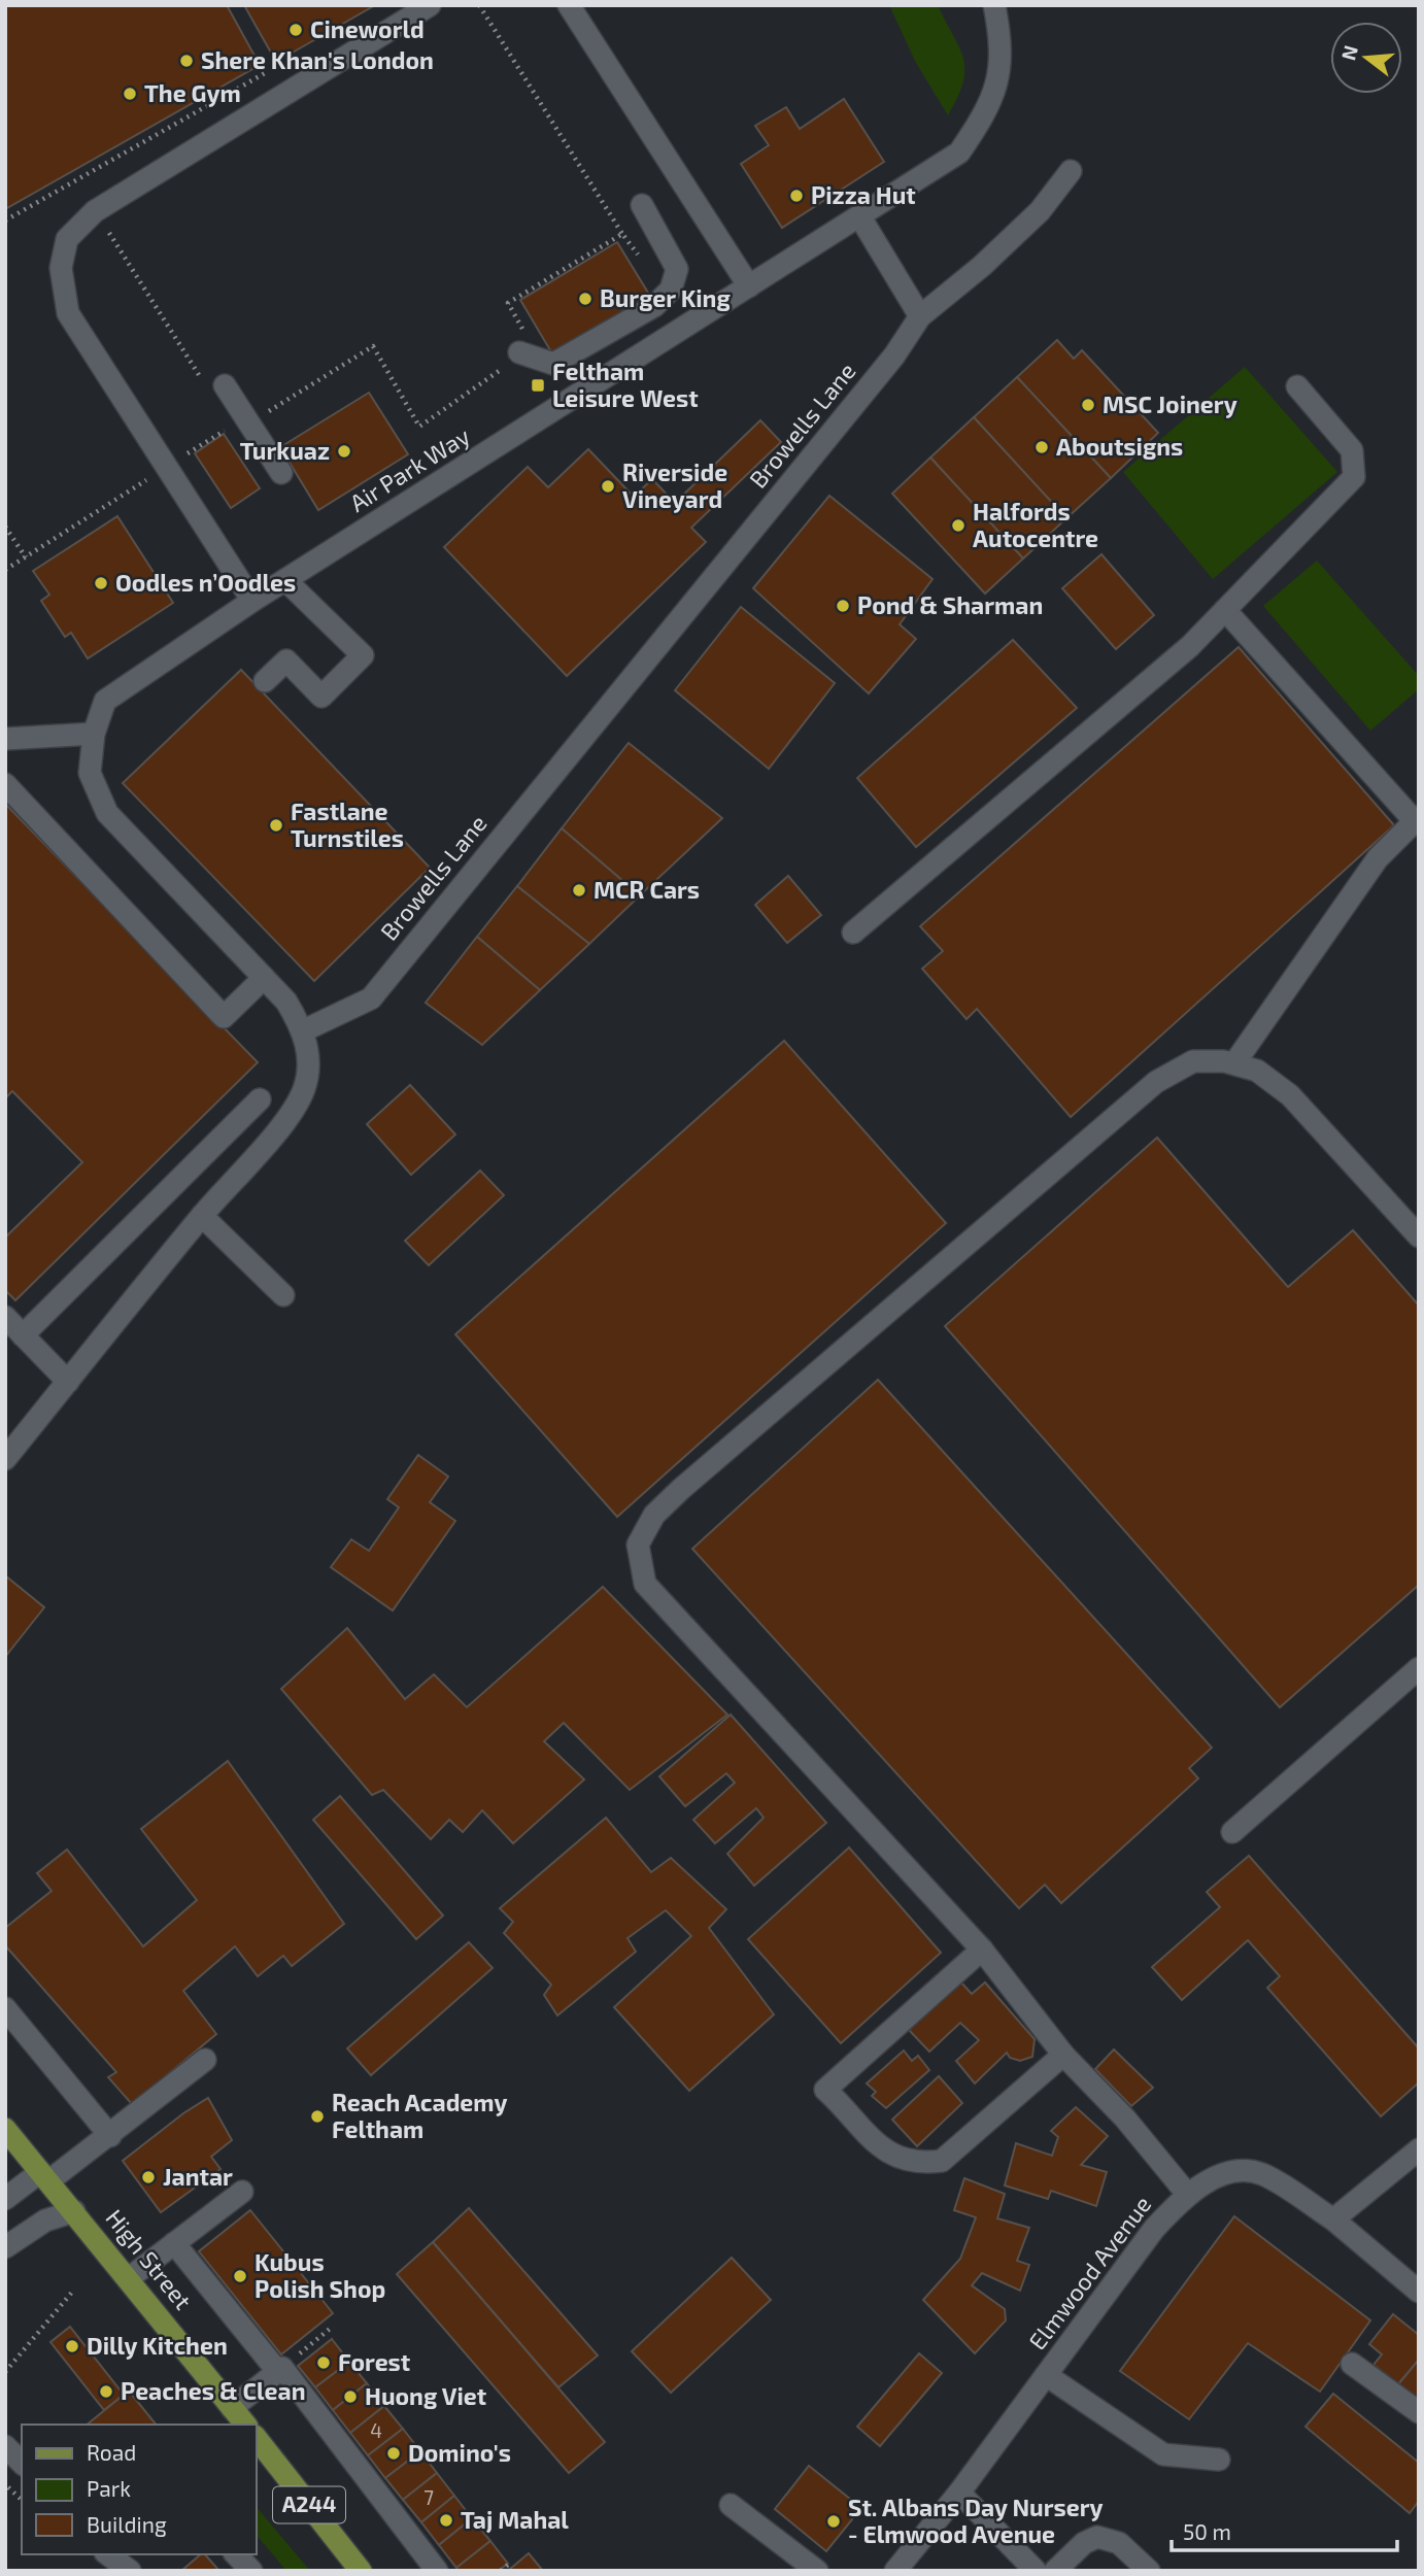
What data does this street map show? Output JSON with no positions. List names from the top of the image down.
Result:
{
  "streets": {
    "main road": ["High Street", "A244"],
    "street": ["Browells Lane", "Air Park Way", "Elmwood Avenue"]
  },
  "crossings": [
    ["Browells Lane", "Air Park Way"]
  ],
  "places": {
    "other": [
      "Cineworld",
      "Shere Khan's London",
      "The Gym",
      "Pizza Hut",
      "Burger King",
      "MSC Joinery",
      "Aboutsigns",
      "Turkuaz",
      "Riverside Vineyard",
      "Halfords Autocentre",
      "Oodles n’Oodles",
      "Pond & Sharman",
      "Fastlane Turnstiles",
      "MCR Cars",
      "Reach Academy Feltham",
      "Jantar",
      "Kubus Polish Shop",
      "Dilly Kitchen",
      "Forest",
      "Peaches & Clean",
      "Huong Viet",
      "Domino's",
      "Taj Mahal",
      "St. Albans Day Nursery - Elmwood Avenue"
    ],
    "transit": ["Feltham Leisure West"]
  },
  "house_numbers": ["4", "7"],
  "legend": ["Road", "Park", "Building"],
  "scale_bar": "50 m",
  "north": "left"
}
